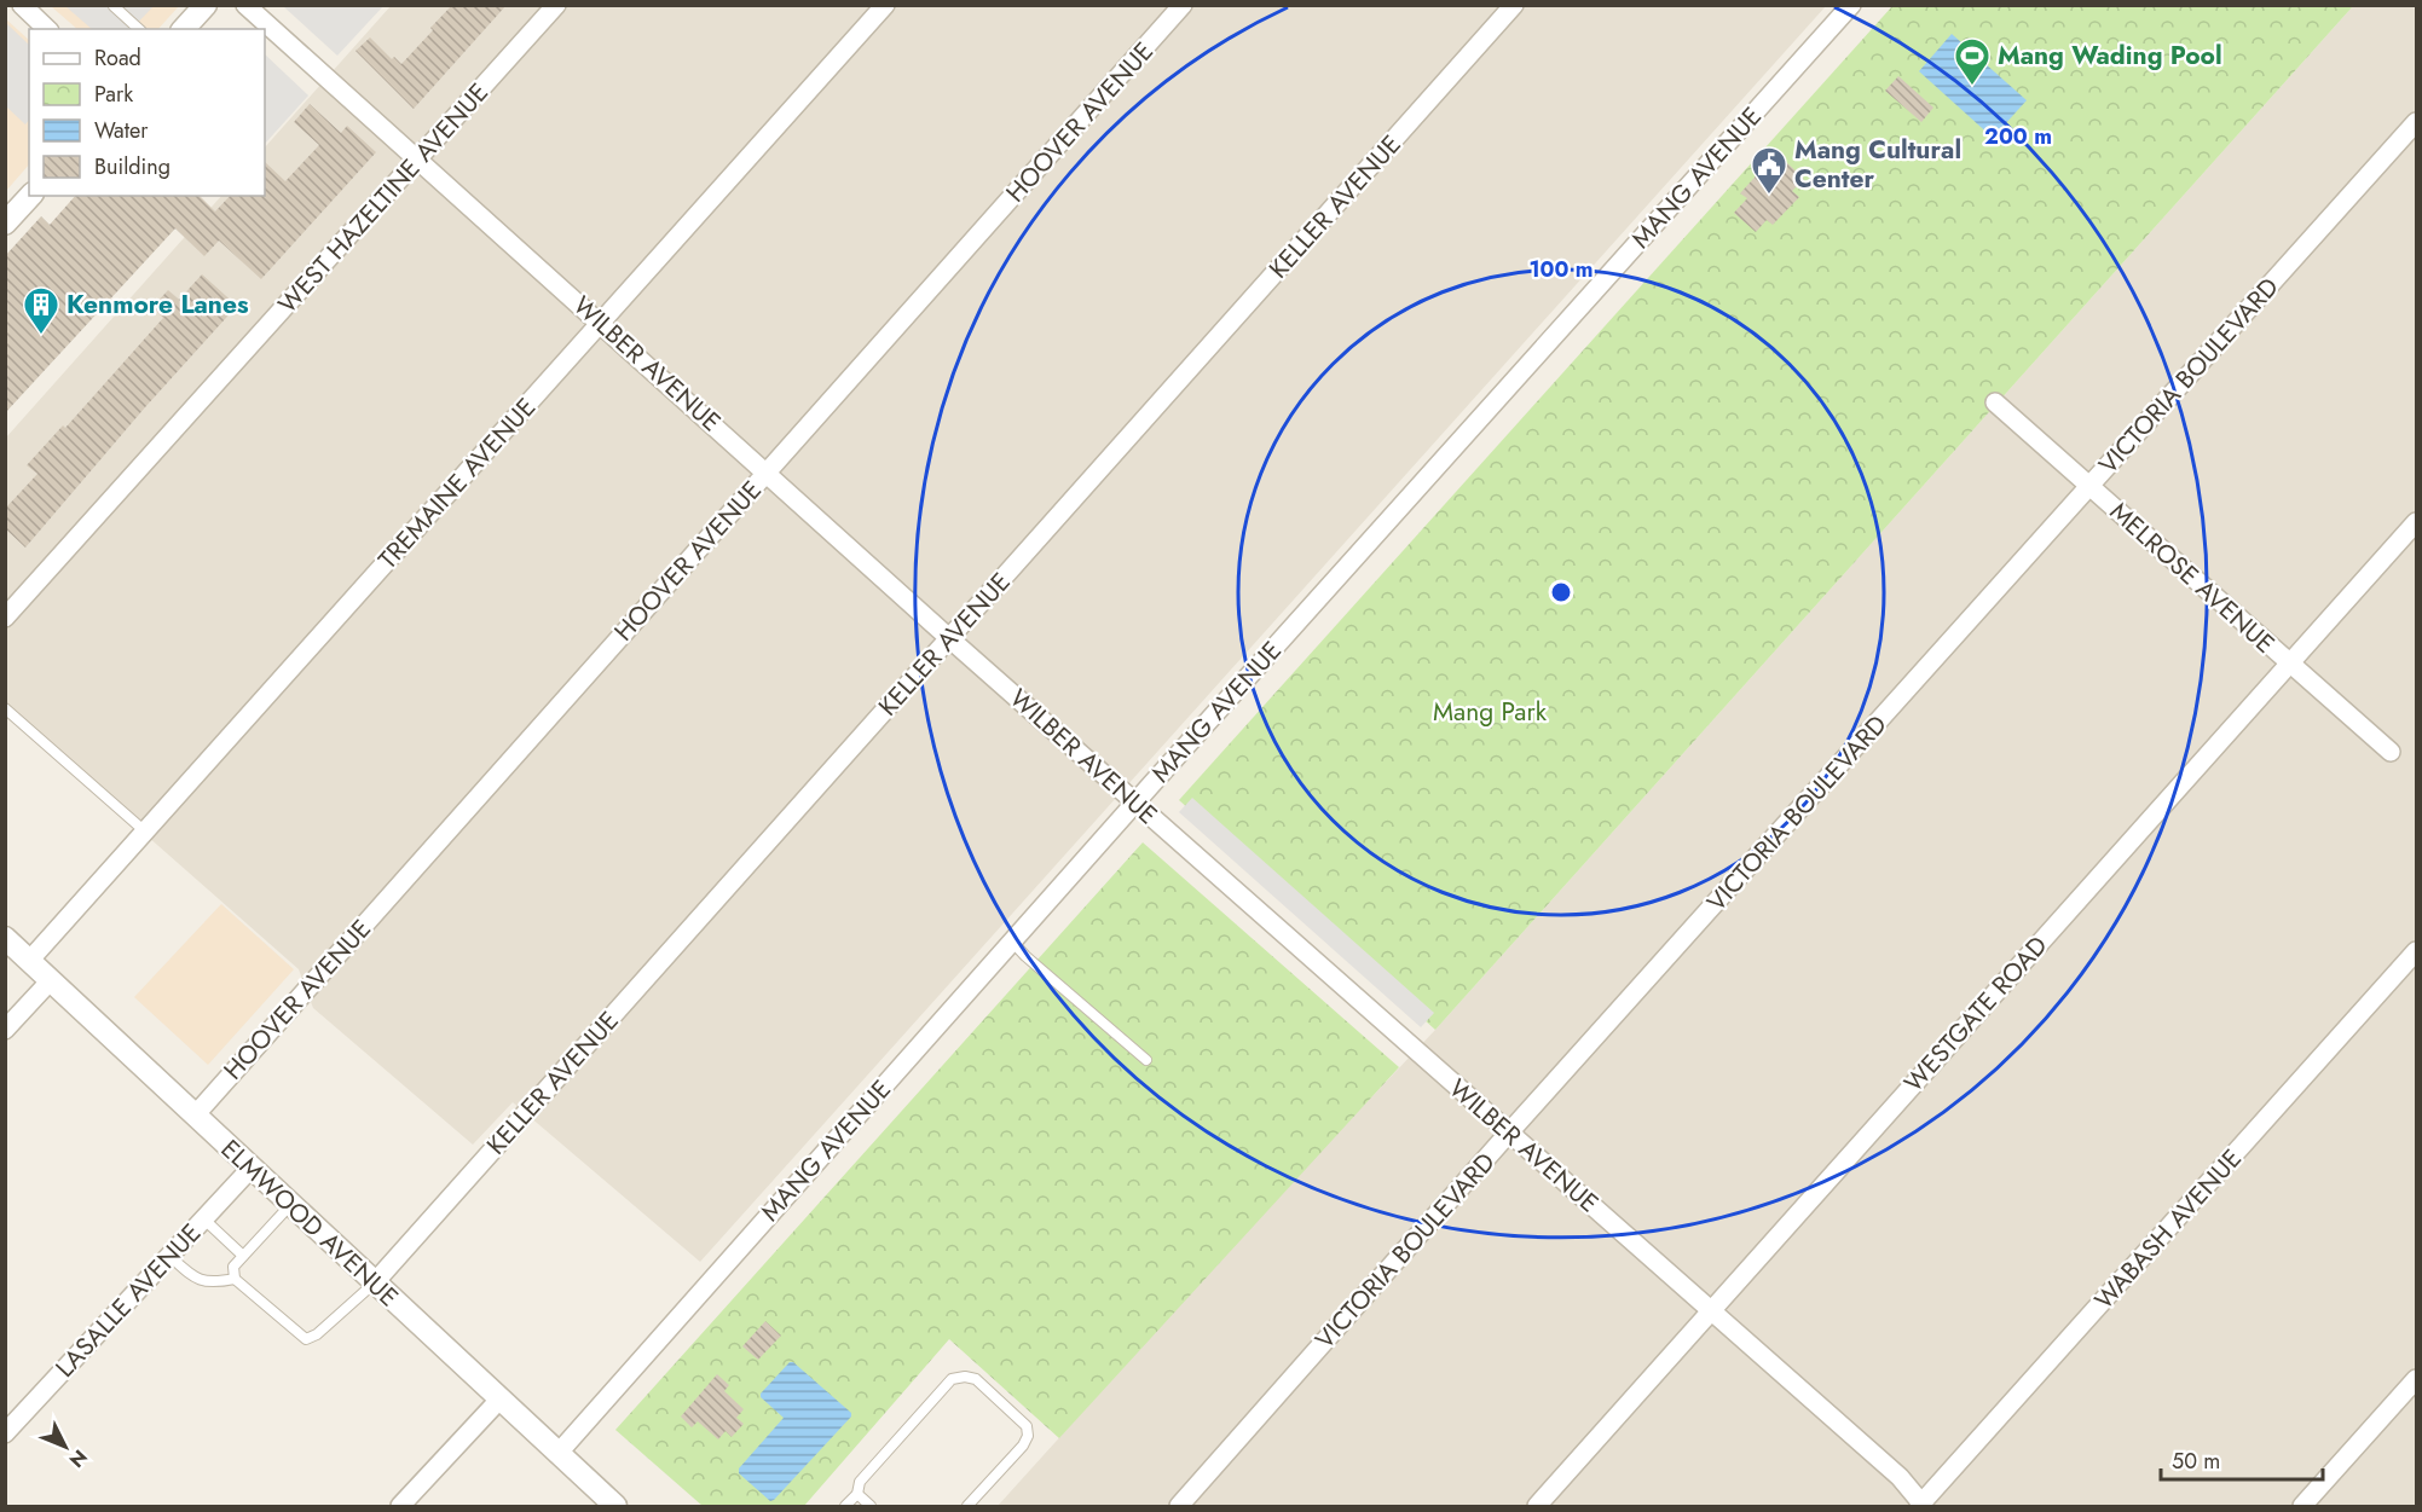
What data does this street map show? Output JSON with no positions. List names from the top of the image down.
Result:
{
  "streets": {
    "street": [
      "HOOVER AVENUE",
      "MANG AVENUE",
      "WEST HAZELTINE AVENUE",
      "KELLER AVENUE",
      "WILBER AVENUE",
      "VICTORIA BOULEVARD",
      "TREMAINE AVENUE",
      "MELROSE AVENUE",
      "WESTGATE ROAD",
      "ELMWOOD AVENUE",
      "WABASH AVENUE",
      "LASALLE AVENUE"
    ]
  },
  "crossings": [
    ["HOOVER AVENUE", "WILBER AVENUE"],
    ["HOOVER AVENUE", "ELMWOOD AVENUE"],
    ["MANG AVENUE", "WILBER AVENUE"],
    ["MANG AVENUE", "ELMWOOD AVENUE"],
    ["WEST HAZELTINE AVENUE", "WILBER AVENUE"],
    ["KELLER AVENUE", "WILBER AVENUE"],
    ["KELLER AVENUE", "ELMWOOD AVENUE"],
    ["WILBER AVENUE", "VICTORIA BOULEVARD"],
    ["WILBER AVENUE", "TREMAINE AVENUE"],
    ["WILBER AVENUE", "WESTGATE ROAD"],
    ["WILBER AVENUE", "WABASH AVENUE"],
    ["VICTORIA BOULEVARD", "MELROSE AVENUE"],
    ["TREMAINE AVENUE", "ELMWOOD AVENUE"],
    ["MELROSE AVENUE", "WESTGATE ROAD"],
    ["ELMWOOD AVENUE", "LASALLE AVENUE"]
  ],
  "parks": ["Mang Park"],
  "places": {
    "sports": ["Mang Wading Pool"],
    "public building": ["Mang Cultural Center"],
    "building": ["Kenmore Lanes"]
  },
  "legend": [
    "Road",
    "Park",
    "Water",
    "Building"
  ],
  "scale_bar": "50 m",
  "north": "bottom right",
  "rings": ["200 m", "100 m"]
}
